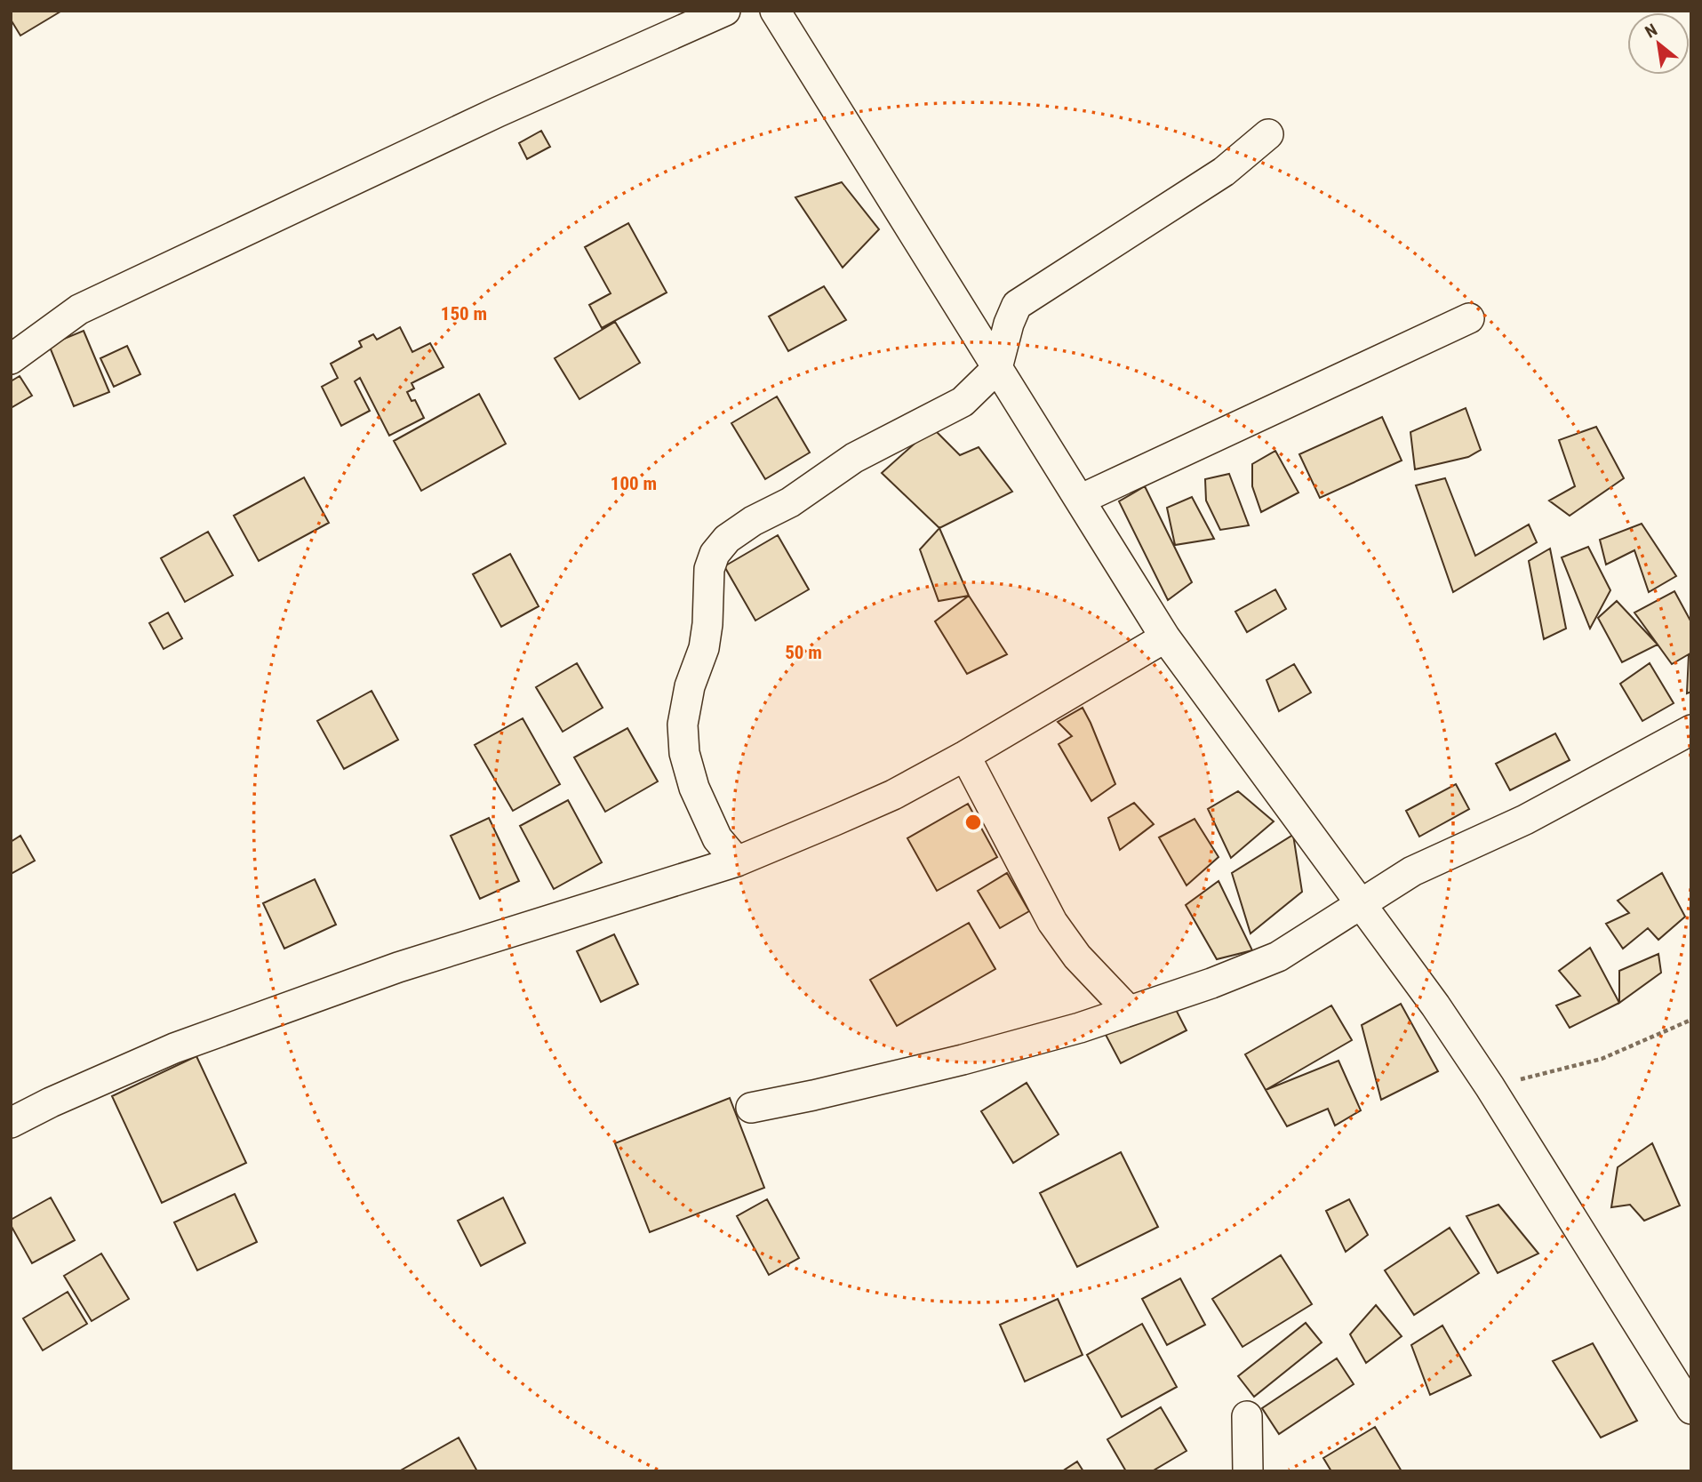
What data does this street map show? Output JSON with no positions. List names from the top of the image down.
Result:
{
  "north": "top left",
  "rings": ["150 m", "100 m", "50 m"]
}
